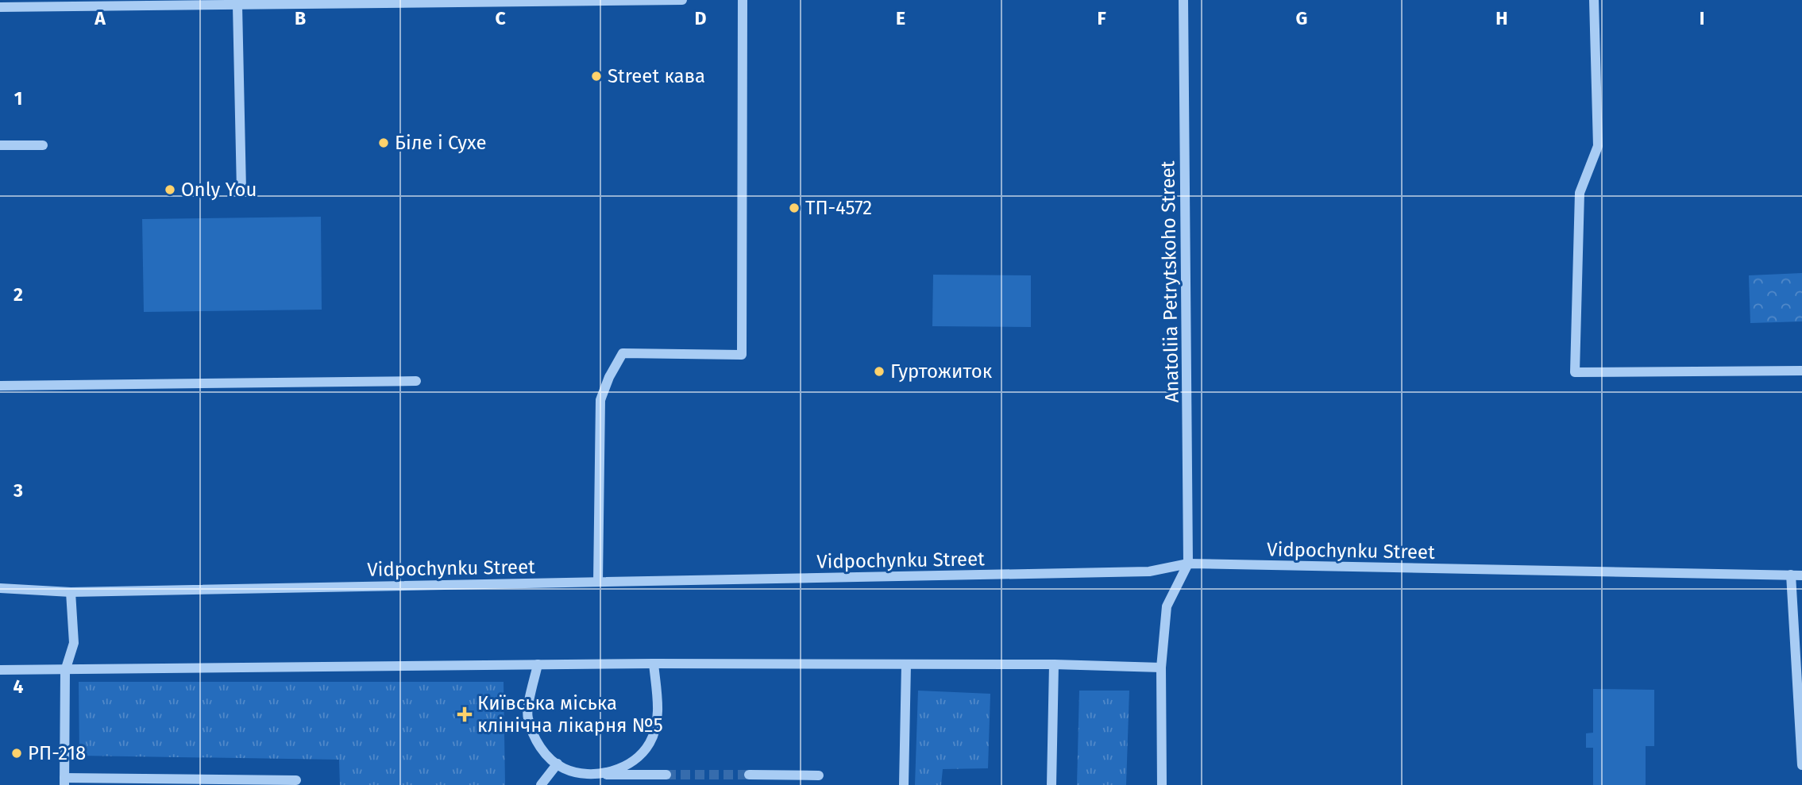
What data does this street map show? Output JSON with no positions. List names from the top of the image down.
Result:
{
  "streets": {
    "street": ["Anatoliia Petrytskoho Street", "Vidpochynku Street"]
  },
  "crossings": [
    ["Anatoliia Petrytskoho Street", "Vidpochynku Street"]
  ],
  "places": {
    "other": [
      "Street кава",
      "Біле і Сухе",
      "Only You",
      "ТП-4572",
      "Гуртожиток",
      "РП-218"
    ],
    "health": ["Київська міська клінічна лікарня №5"]
  },
  "grid": {
    "columns": [
      "A",
      "B",
      "C",
      "D",
      "E",
      "F",
      "G",
      "H",
      "I"
    ],
    "rows": [
      "1",
      "2",
      "3",
      "4"
    ]
  }
}
